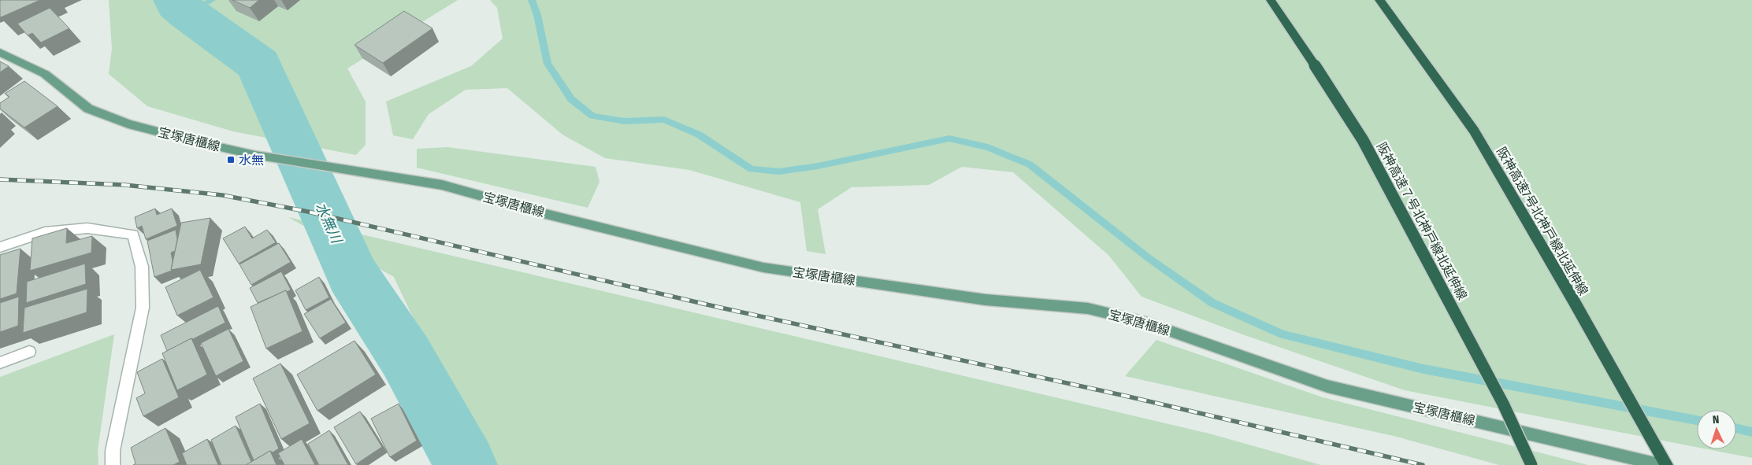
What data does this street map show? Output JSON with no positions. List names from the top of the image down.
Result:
{
  "streets": {
    "highway": ["阪神高速７号北神戸線北延伸線", "阪神高速7号北神戸線北延伸線"],
    "main road": ["宝塚唐櫃線"]
  },
  "water": ["水無川"],
  "places": {
    "transit": ["水無"]
  },
  "north": "top"
}
